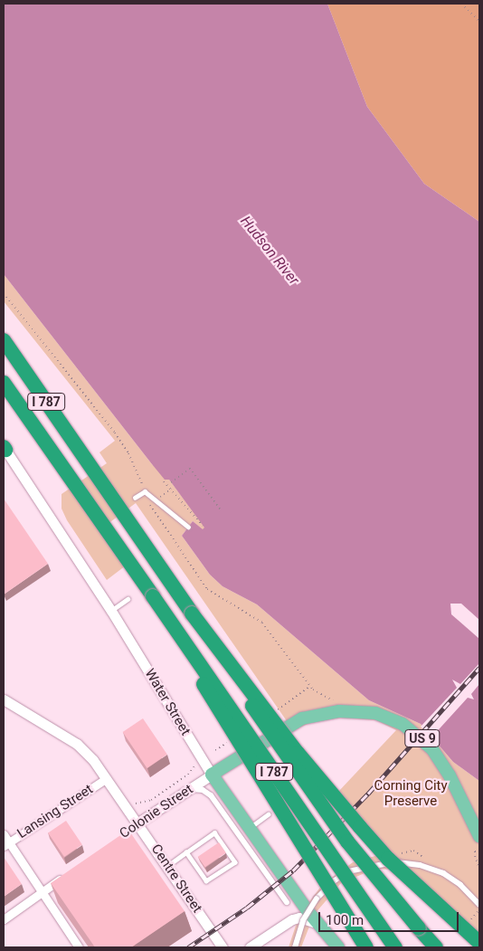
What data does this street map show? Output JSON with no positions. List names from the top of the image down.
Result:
{
  "streets": {
    "highway": ["I 787"],
    "main road": ["Water Street", "US 9", "Colonie Street"],
    "street": ["Lansing Street", "Centre Street"]
  },
  "crossings": [
    ["Water Street", "Colonie Street"],
    ["Lansing Street", "Centre Street"],
    ["Colonie Street", "Centre Street"]
  ],
  "water": ["Hudson River"],
  "parks": ["Corning City Preserve"],
  "scale_bar": "100 m"
}
